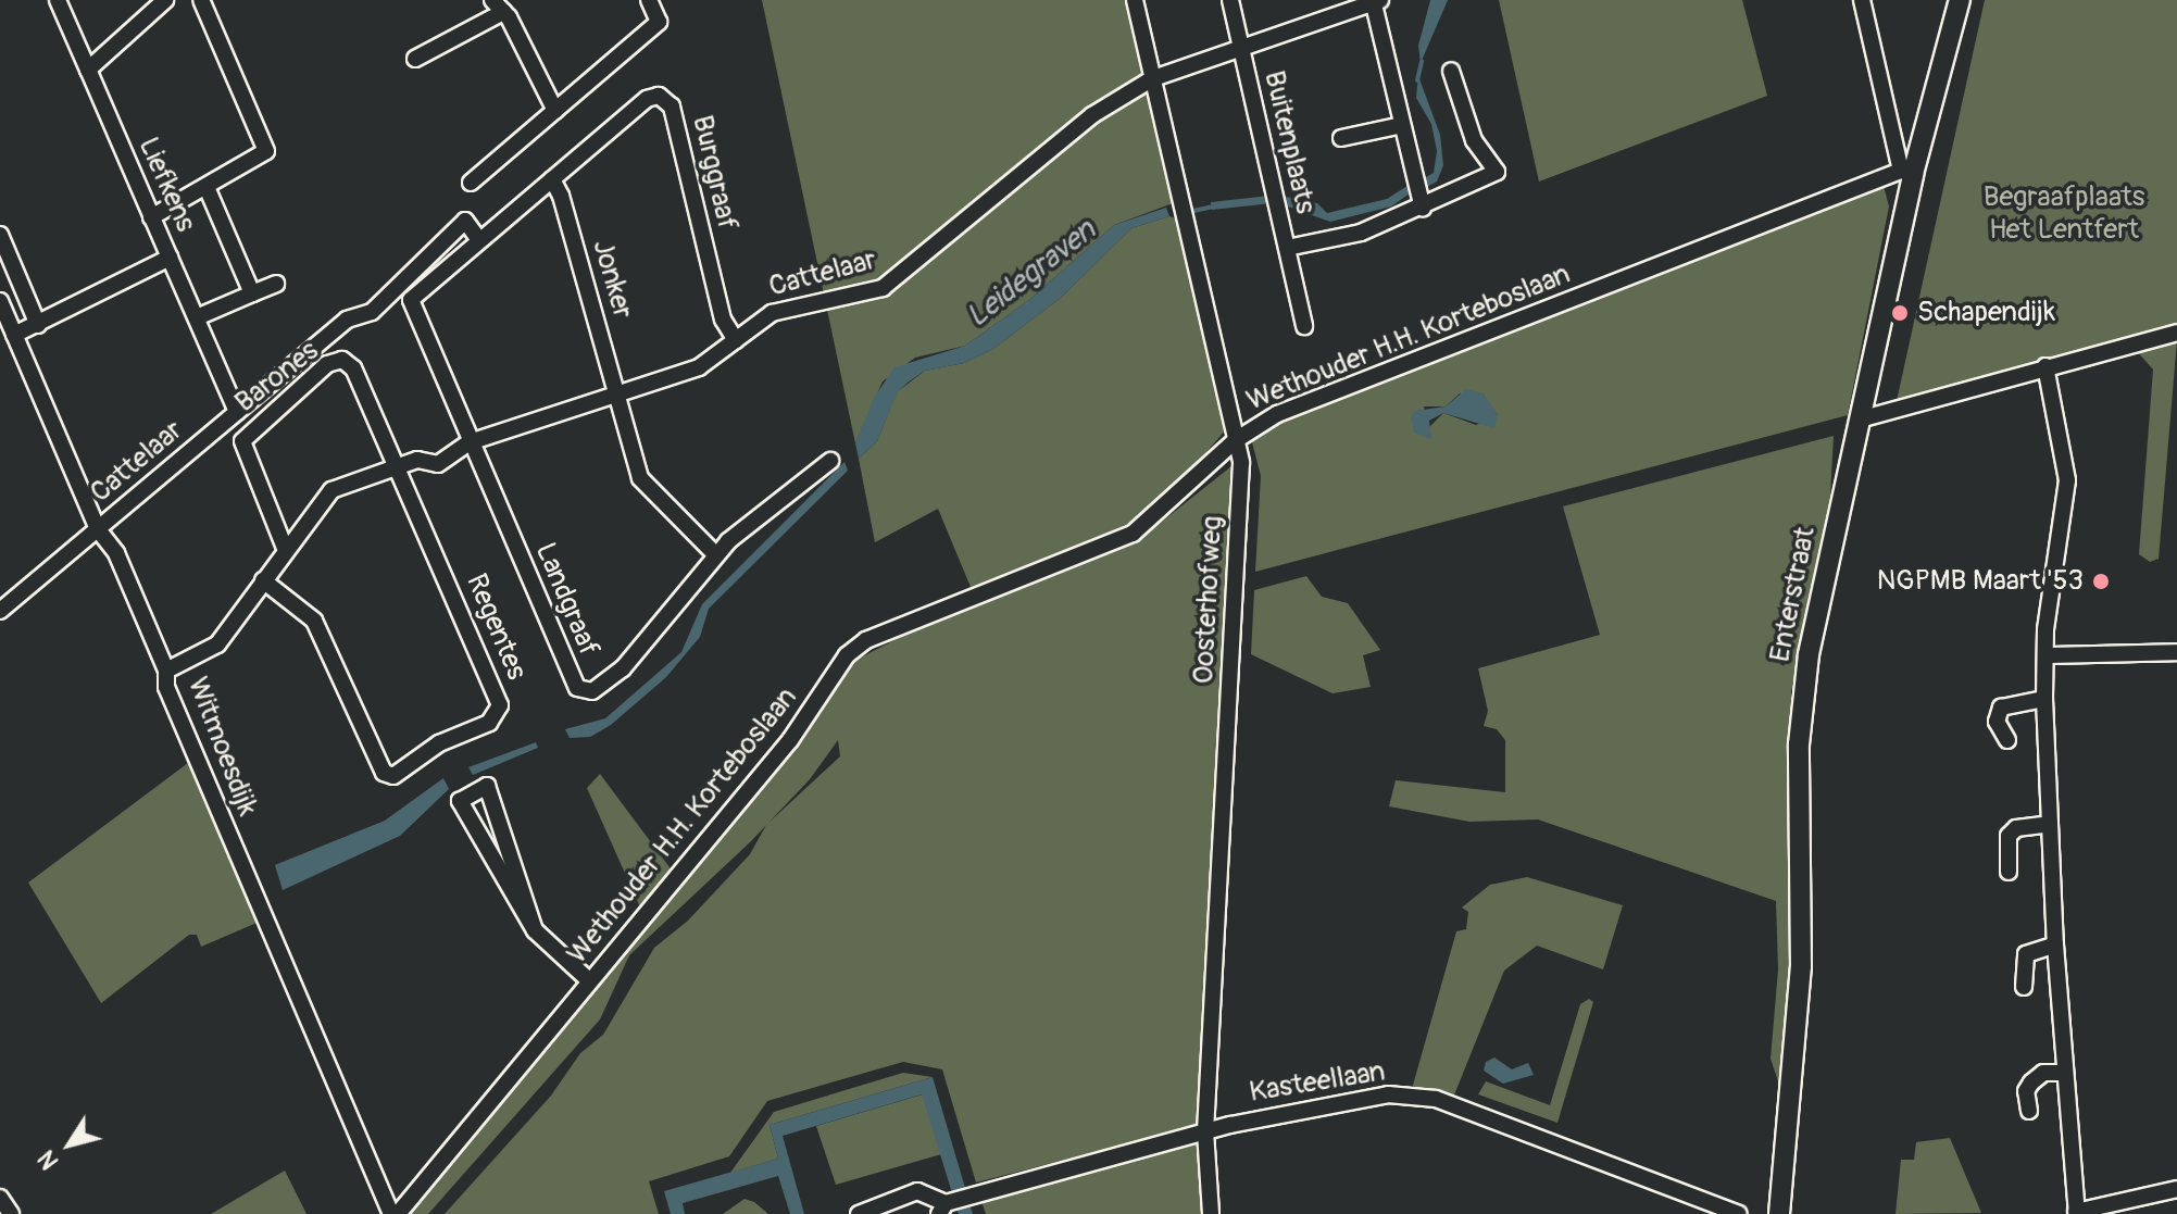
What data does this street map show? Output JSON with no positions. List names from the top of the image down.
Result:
{
  "streets": {
    "main road": ["Enterstraat"],
    "street": [
      "Buitenplaats",
      "Burggraaf",
      "Liefkens",
      "Cattelaar",
      "Jonker",
      "Wethouder H.H. Korteboslaan",
      "Barones",
      "Landgraaf",
      "Oosterhofweg",
      "Regentes",
      "Witmoesdijk",
      "Kasteellaan"
    ]
  },
  "crossings": [
    ["Buitenplaats", "Cattelaar"],
    ["Burggraaf", "Cattelaar"],
    ["Burggraaf", "Jonker"],
    ["Burggraaf", "Landgraaf"],
    ["Liefkens", "Witmoesdijk"],
    ["Cattelaar", "Jonker"],
    ["Cattelaar", "Barones"],
    ["Cattelaar", "Landgraaf"],
    ["Cattelaar", "Oosterhofweg"],
    ["Cattelaar", "Regentes"],
    ["Cattelaar", "Witmoesdijk"],
    ["Wethouder H.H. Korteboslaan", "Enterstraat"],
    ["Wethouder H.H. Korteboslaan", "Oosterhofweg"],
    ["Wethouder H.H. Korteboslaan", "Witmoesdijk"],
    ["Barones", "Regentes"],
    ["Oosterhofweg", "Kasteellaan"]
  ],
  "water": ["Leidegraven"],
  "parks": ["Begraafplaats Het Lentfert"],
  "places": ["Schapendijk", "NGPMB Maart '53"],
  "north": "bottom left"
}
